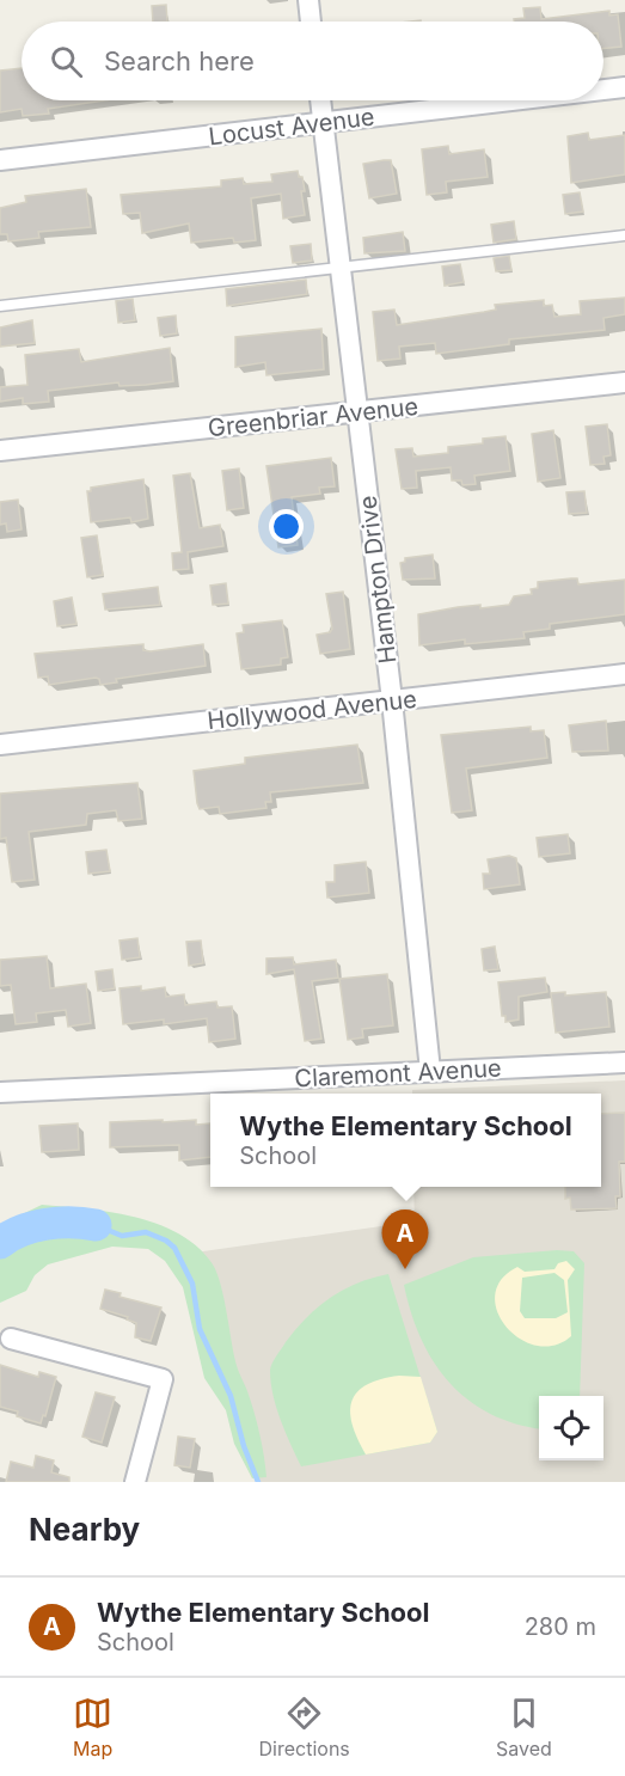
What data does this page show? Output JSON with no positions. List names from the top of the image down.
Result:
{
  "streets": {
    "street": [
      "Locust Avenue",
      "Greenbriar Avenue",
      "Hampton Drive",
      "Hollywood Avenue",
      "Claremont Avenue"
    ]
  },
  "crossings": [
    ["Locust Avenue", "Hampton Drive"],
    ["Greenbriar Avenue", "Hampton Drive"],
    ["Hampton Drive", "Hollywood Avenue"],
    ["Hampton Drive", "Claremont Avenue"]
  ],
  "page": {
    "search": "Search here",
    "popup": ["Wythe Elementary School", "School"],
    "pins": "A",
    "heading": "Nearby",
    "list": [
      {
        "mark": "A",
        "name": "Wythe Elementary School",
        "note": "School",
        "value": "280 m"
      }
    ],
    "nav": ["Map", "Directions", "Saved"]
  }
}
